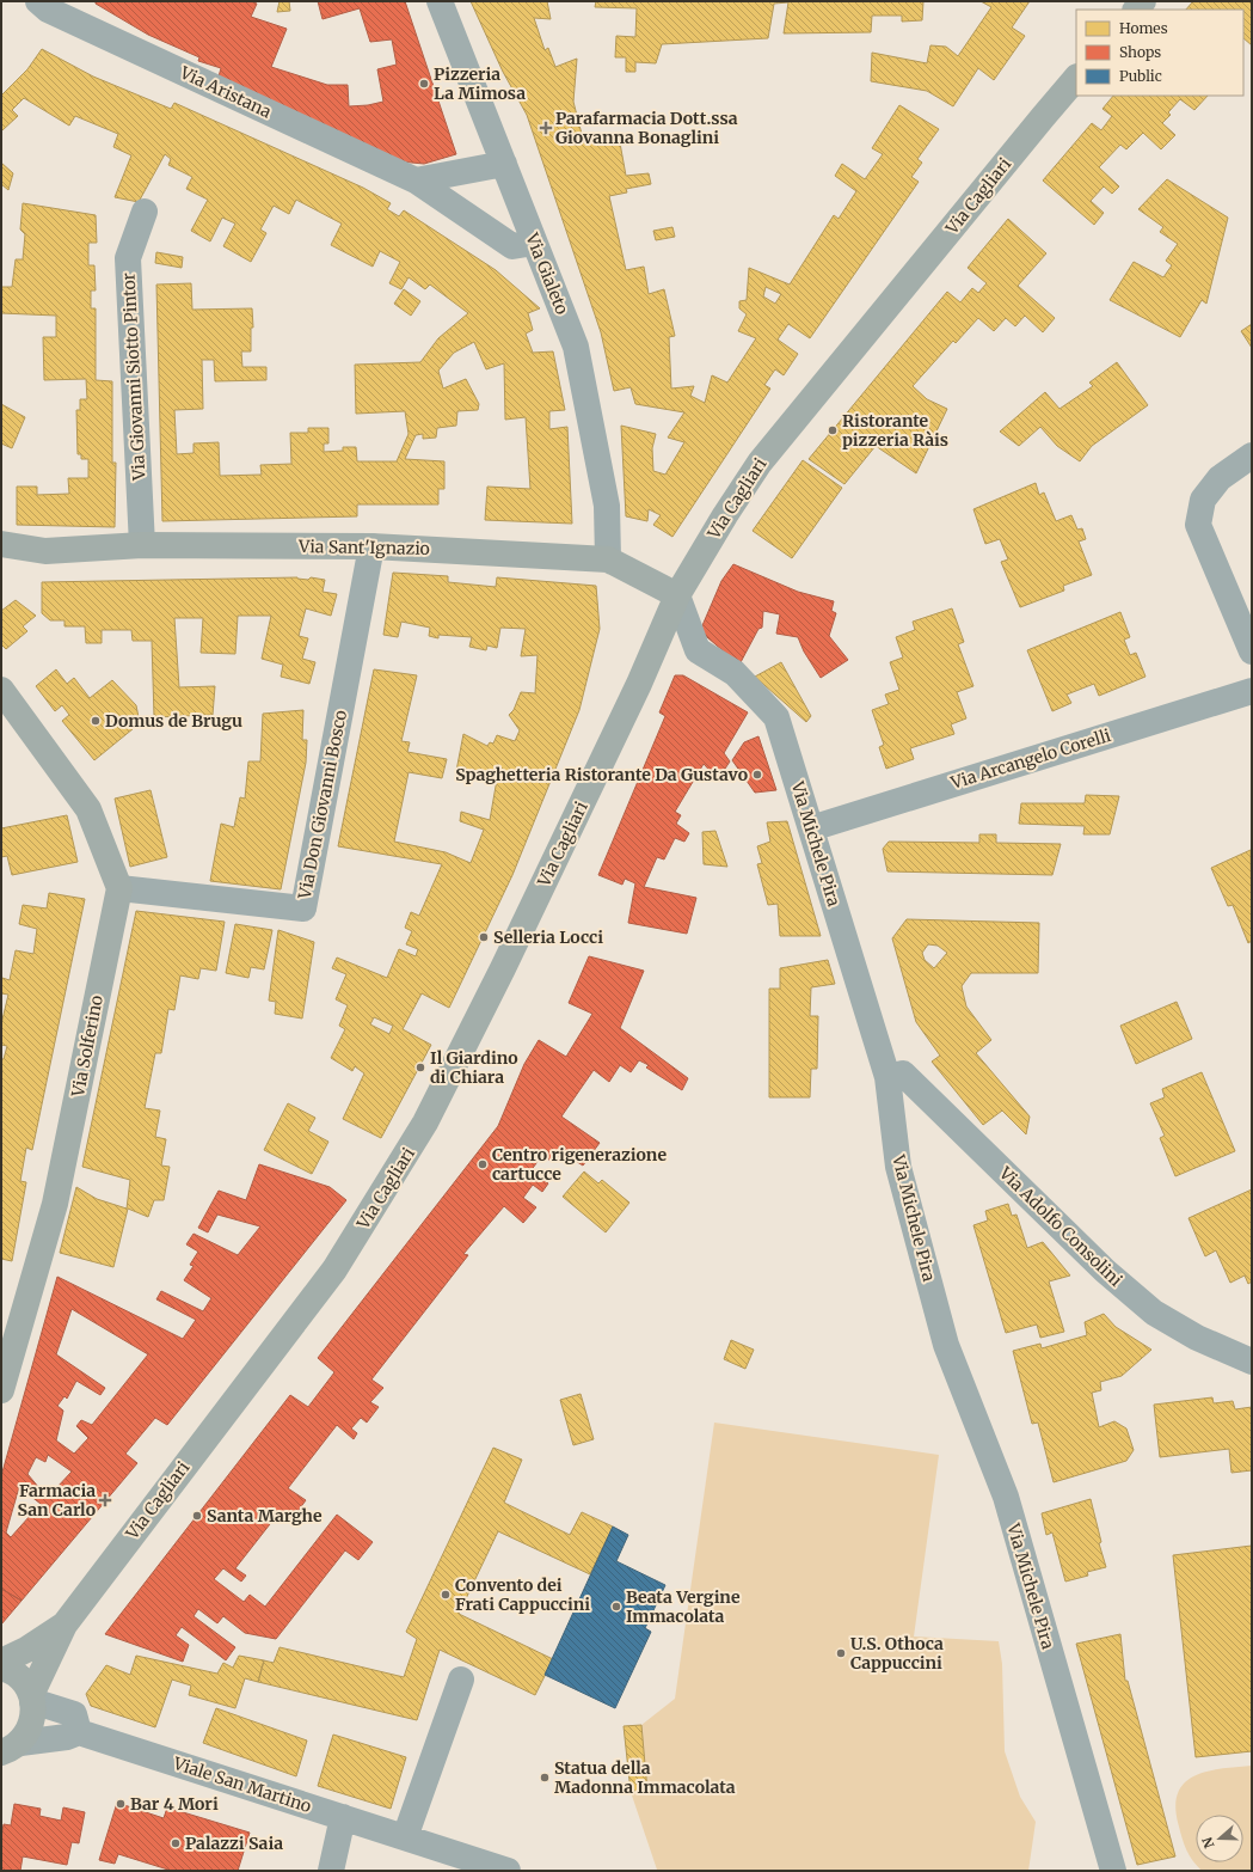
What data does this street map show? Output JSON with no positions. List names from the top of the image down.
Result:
{
  "streets": {
    "main road": ["Via Cagliari", "Via Sant'Ignazio", "Via Solferino"],
    "street": [
      "Via Aristana",
      "Via Gialeto",
      "Via Giovanni Siotto Pintor",
      "Via Arcangelo Corelli",
      "Via Don Giovanni Bosco",
      "Via Michele Pira",
      "Via Adolfo Consolini",
      "Viale San Martino"
    ]
  },
  "crossings": [
    ["Via Aristana", "Via Gialeto"],
    ["Via Cagliari", "Via Sant'Ignazio"],
    ["Via Cagliari", "Via Michele Pira"],
    ["Via Gialeto", "Via Sant'Ignazio"],
    ["Via Giovanni Siotto Pintor", "Via Sant'Ignazio"],
    ["Via Sant'Ignazio", "Via Don Giovanni Bosco"],
    ["Via Sant'Ignazio", "Via Michele Pira"],
    ["Via Arcangelo Corelli", "Via Michele Pira"],
    ["Via Don Giovanni Bosco", "Via Solferino"],
    ["Via Michele Pira", "Via Adolfo Consolini"]
  ],
  "places": {
    "other": [
      "Pizzeria La Mimosa",
      "Ristorante pizzeria Ràis",
      "Domus de Brugu",
      "Spaghetteria Ristorante Da Gustavo",
      "Selleria Locci",
      "Il Giardino di Chiara",
      "Centro rigenerazione cartucce",
      "Santa Marghe",
      "Convento dei Frati Cappuccini",
      "Beata Vergine Immacolata",
      "U.S. Othoca Cappuccini",
      "Statua della Madonna Immacolata",
      "Bar 4 Mori",
      "Palazzi Saia"
    ],
    "health": ["Parafarmacia Dott.ssa Giovanna Bonaglini", "Farmacia San Carlo"]
  },
  "legend": ["Homes", "Shops", "Public"],
  "north": "left"
}
